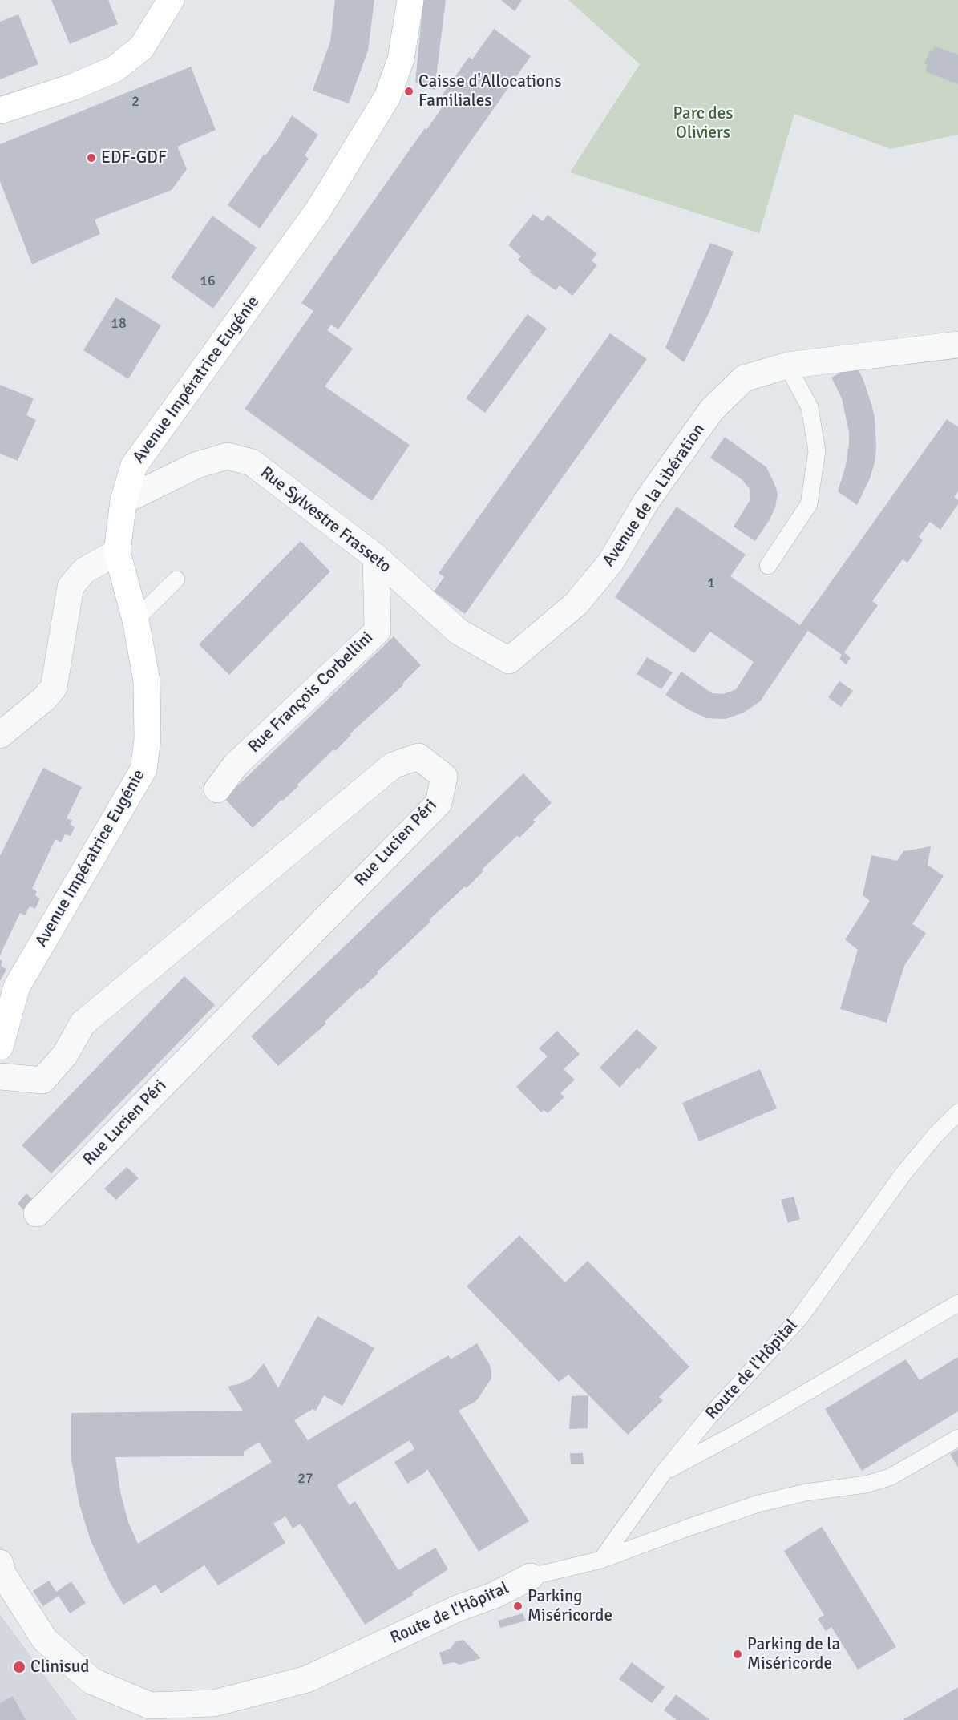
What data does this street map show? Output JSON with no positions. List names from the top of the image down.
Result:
{
  "streets": {
    "main road": ["Avenue Impératrice Eugénie"],
    "street": [
      "Avenue de la Libération",
      "Rue Sylvestre Frasseto",
      "Rue François Corbellini",
      "Rue Lucien Péri",
      "Route de l'Hôpital"
    ]
  },
  "crossings": [
    ["Avenue Impératrice Eugénie", "Rue Sylvestre Frasseto"],
    ["Avenue de la Libération", "Rue Sylvestre Frasseto"],
    ["Rue Sylvestre Frasseto", "Rue François Corbellini"]
  ],
  "parks": ["Parc des Oliviers"],
  "places": [
    "Caisse d'Allocations Familiales",
    "EDF-GDF",
    "Parking Miséricorde",
    "Parking de la Miséricorde",
    "Clinisud"
  ],
  "house_numbers": [
    "2",
    "16",
    "18",
    "1",
    "27"
  ]
}
